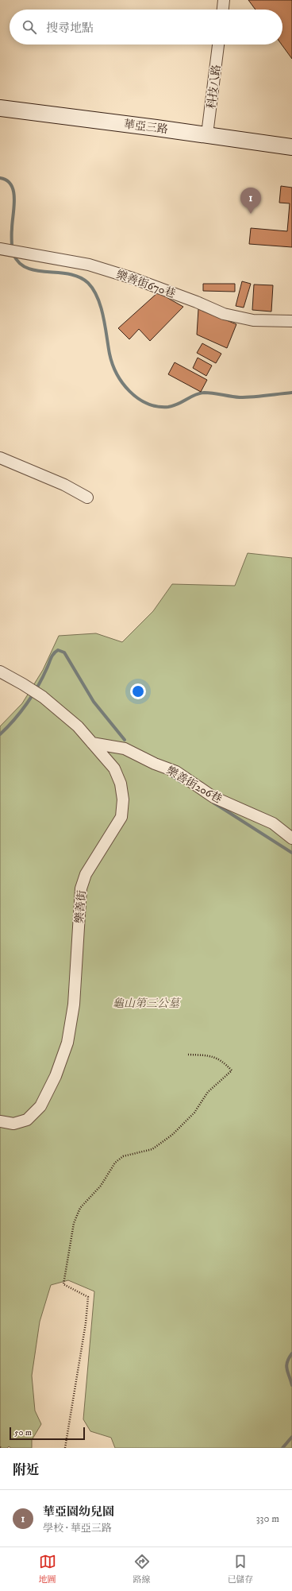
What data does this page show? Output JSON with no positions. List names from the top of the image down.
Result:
{
  "streets": {
    "street": [
      "科技八路",
      "華亞三路",
      "樂善街670巷",
      "樂善街206巷",
      "樂善街"
    ]
  },
  "crossings": [
    ["科技八路", "華亞三路"],
    ["樂善街206巷", "樂善街"]
  ],
  "parks": ["龜山第三公墓"],
  "scale_bar": "50 m",
  "page": {
    "search": "搜尋地點",
    "pins": "1",
    "scale": "50 m",
    "heading": "附近",
    "list": [
      {
        "mark": "1",
        "name": "華亞園幼兒園",
        "note": "學校 · 華亞三路",
        "value": "330 m"
      }
    ],
    "nav": ["地圖", "路線", "已儲存"]
  }
}
